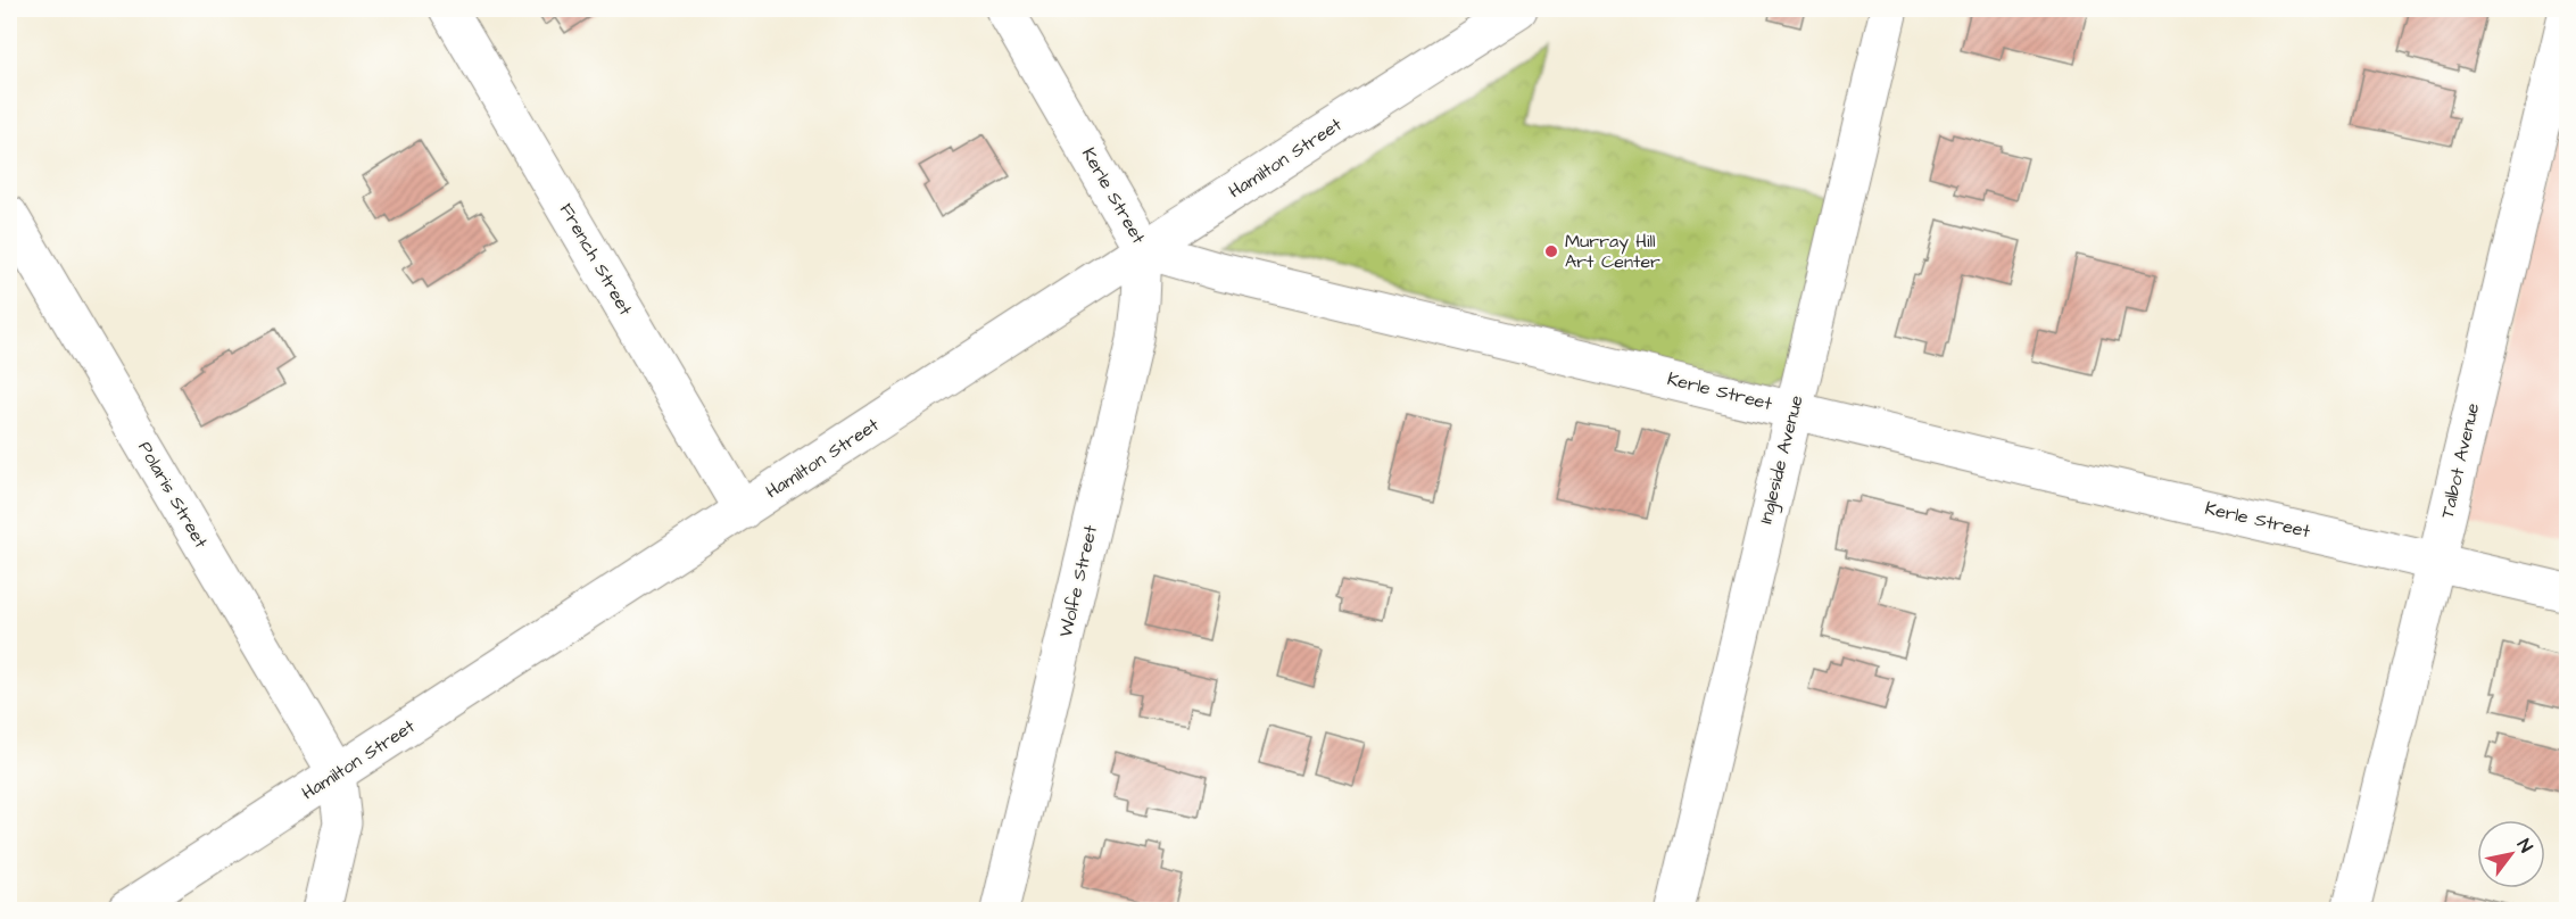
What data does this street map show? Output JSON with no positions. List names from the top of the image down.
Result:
{
  "streets": {
    "street": [
      "Hamilton Street",
      "Kerle Street",
      "French Street",
      "Ingleside Avenue",
      "Talbot Avenue",
      "Polaris Street",
      "Wolfe Street"
    ]
  },
  "crossings": [
    ["Hamilton Street", "Kerle Street"],
    ["Hamilton Street", "French Street"],
    ["Hamilton Street", "Polaris Street"],
    ["Hamilton Street", "Wolfe Street"],
    ["Kerle Street", "Ingleside Avenue"],
    ["Kerle Street", "Talbot Avenue"],
    ["Kerle Street", "Wolfe Street"]
  ],
  "places": ["Murray Hill Art Center"],
  "north": "top right"
}
